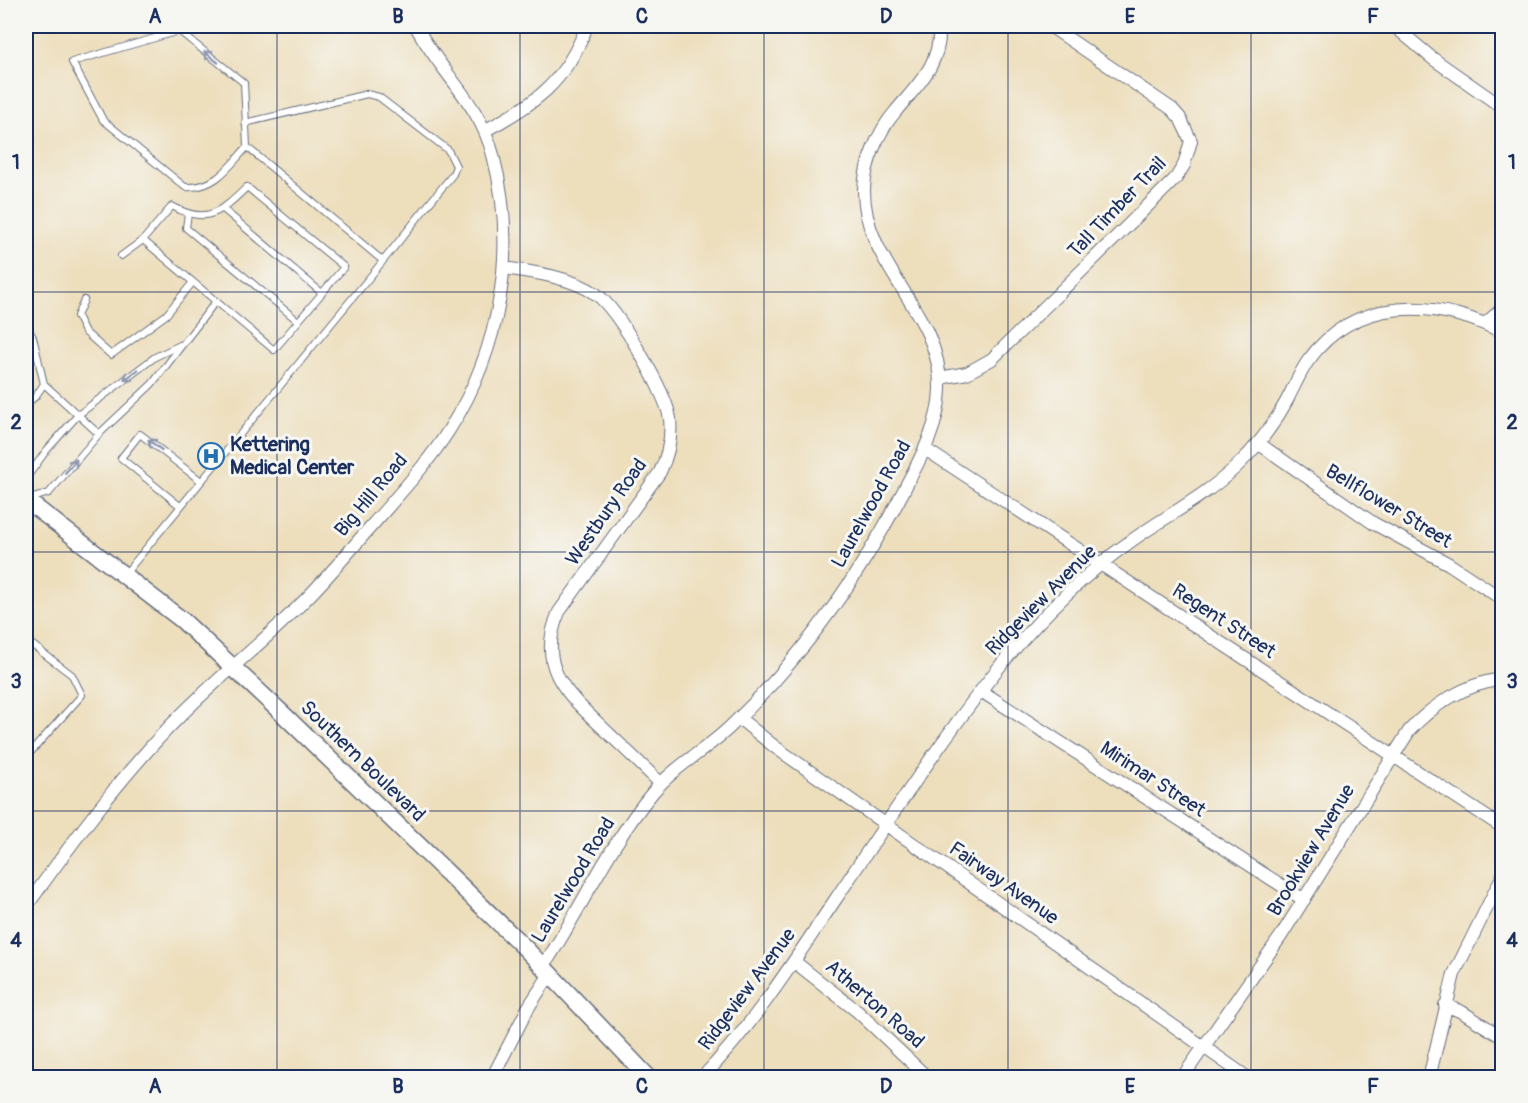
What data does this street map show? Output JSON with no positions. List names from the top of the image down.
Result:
{
  "streets": {
    "street": [
      "Tall Timber Trail",
      "Big Hill Road",
      "Laurelwood Road",
      "Bellflower Street",
      "Westbury Road",
      "Ridgeview Avenue",
      "Regent Street",
      "Southern Boulevard",
      "Mirimar Street",
      "Brookview Avenue",
      "Fairway Avenue",
      "Atherton Road"
    ]
  },
  "crossings": [
    ["Tall Timber Trail", "Laurelwood Road"],
    ["Big Hill Road", "Westbury Road"],
    ["Big Hill Road", "Southern Boulevard"],
    ["Laurelwood Road", "Westbury Road"],
    ["Laurelwood Road", "Regent Street"],
    ["Laurelwood Road", "Southern Boulevard"],
    ["Laurelwood Road", "Fairway Avenue"],
    ["Bellflower Street", "Ridgeview Avenue"],
    ["Ridgeview Avenue", "Regent Street"],
    ["Ridgeview Avenue", "Mirimar Street"],
    ["Ridgeview Avenue", "Fairway Avenue"],
    ["Ridgeview Avenue", "Atherton Road"],
    ["Regent Street", "Brookview Avenue"],
    ["Mirimar Street", "Brookview Avenue"],
    ["Brookview Avenue", "Fairway Avenue"]
  ],
  "places": {
    "hospital": ["Kettering Medical Center"]
  },
  "grid": {
    "columns": [
      "A",
      "B",
      "C",
      "D",
      "E",
      "F"
    ],
    "rows": [
      "1",
      "2",
      "3",
      "4"
    ]
  }
}
